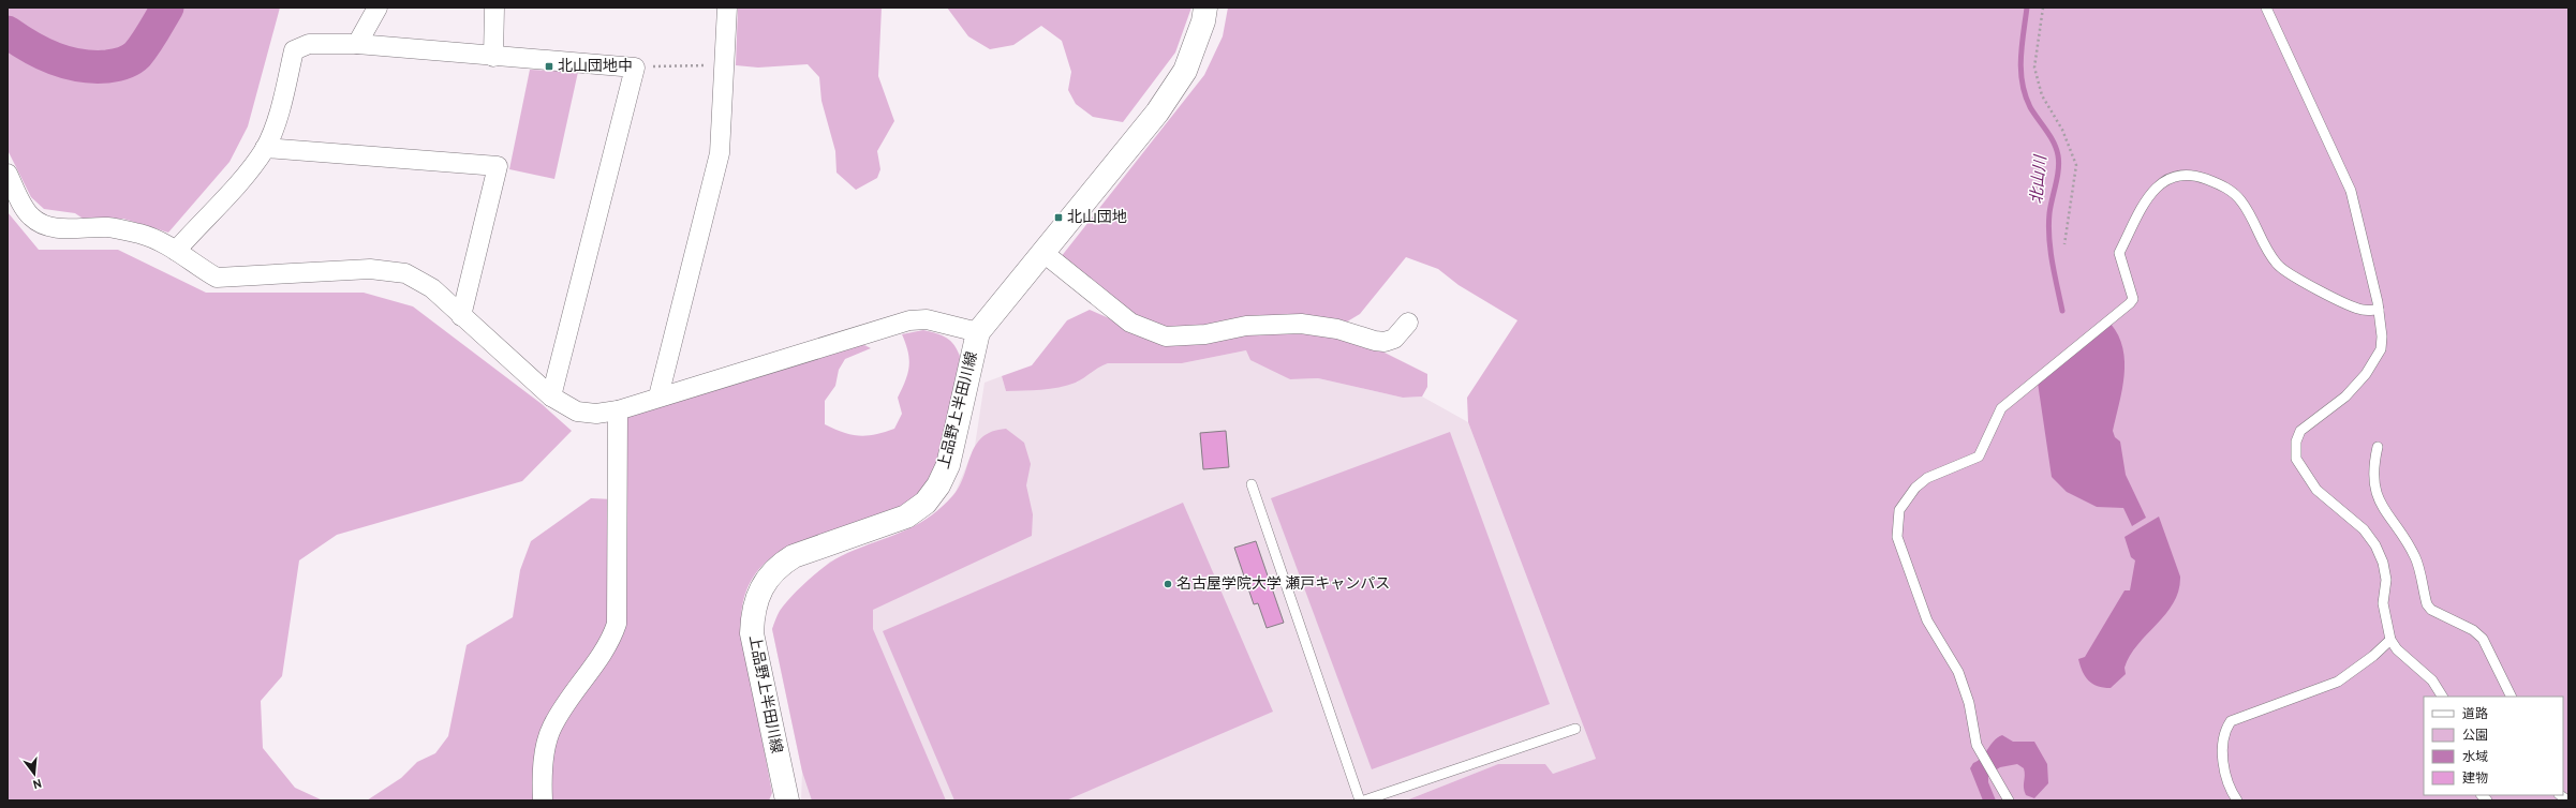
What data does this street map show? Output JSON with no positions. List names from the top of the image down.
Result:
{
  "streets": {
    "street": ["上品野上半田川線"]
  },
  "water": ["北山川"],
  "places": {
    "transit": ["北山団地中", "北山団地"],
    "other": ["名古屋学院大学 瀬戸キャンパス"]
  },
  "legend": [
    "道路",
    "公園",
    "水域",
    "建物"
  ],
  "north": "bottom"
}
